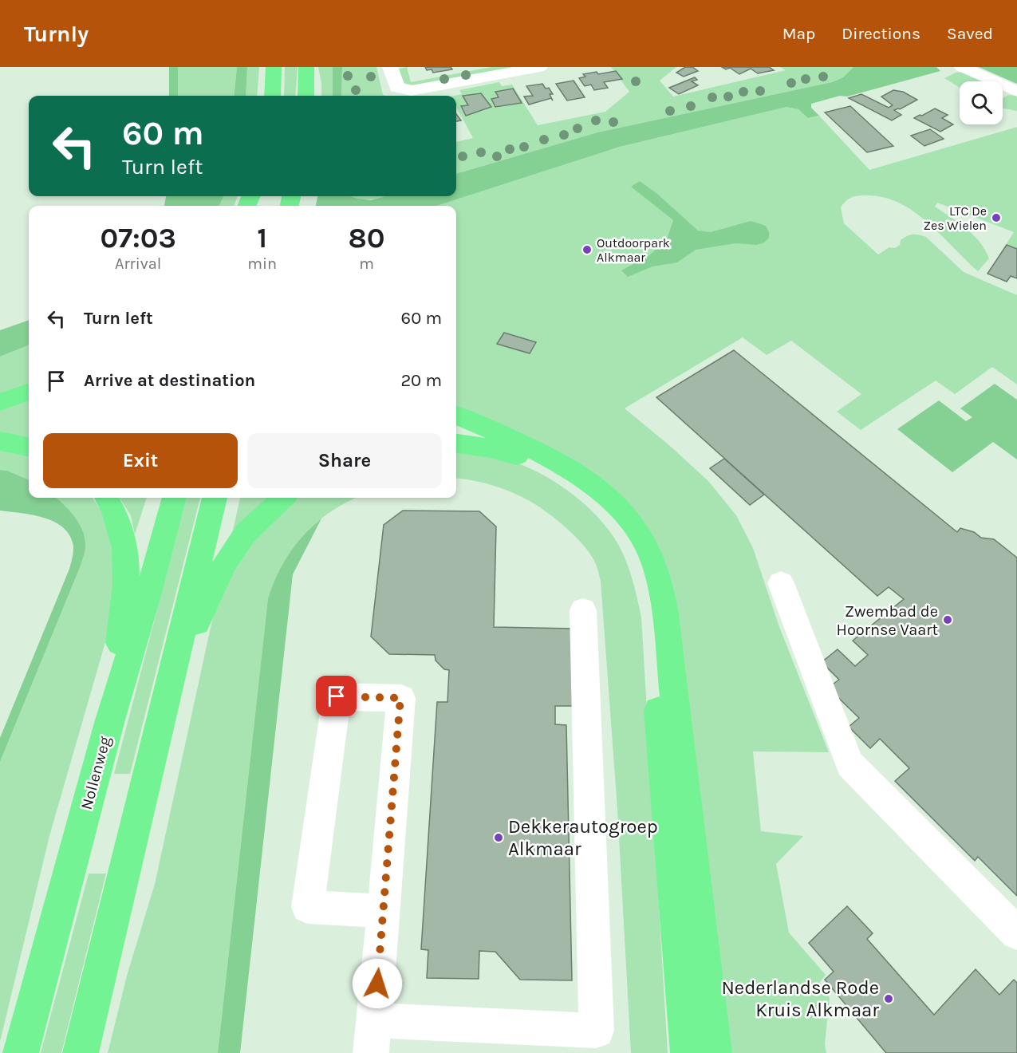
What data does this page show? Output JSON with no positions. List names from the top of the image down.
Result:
{
  "streets": {
    "highway": ["Nollenweg"]
  },
  "places": [
    "LTC De Zes Wielen",
    "Outdoorpark Alkmaar",
    "Zwembad de Hoornse Vaart",
    "Dekkerautogroep Alkmaar",
    "Nederlandse Rode Kruis Alkmaar"
  ],
  "page": {
    "header": "Turnly",
    "nav": ["Map", "Directions", "Saved"],
    "turn": ["60 m", "Turn left"],
    "eta": [
      "07:03",
      "Arrival",
      "1",
      "min",
      "80",
      "m"
    ],
    "list": [
      {
        "name": "Turn left",
        "value": "60 m"
      },
      {
        "name": "Arrive at destination",
        "value": "20 m"
      }
    ],
    "buttons": ["Exit", "Share"]
  }
}
